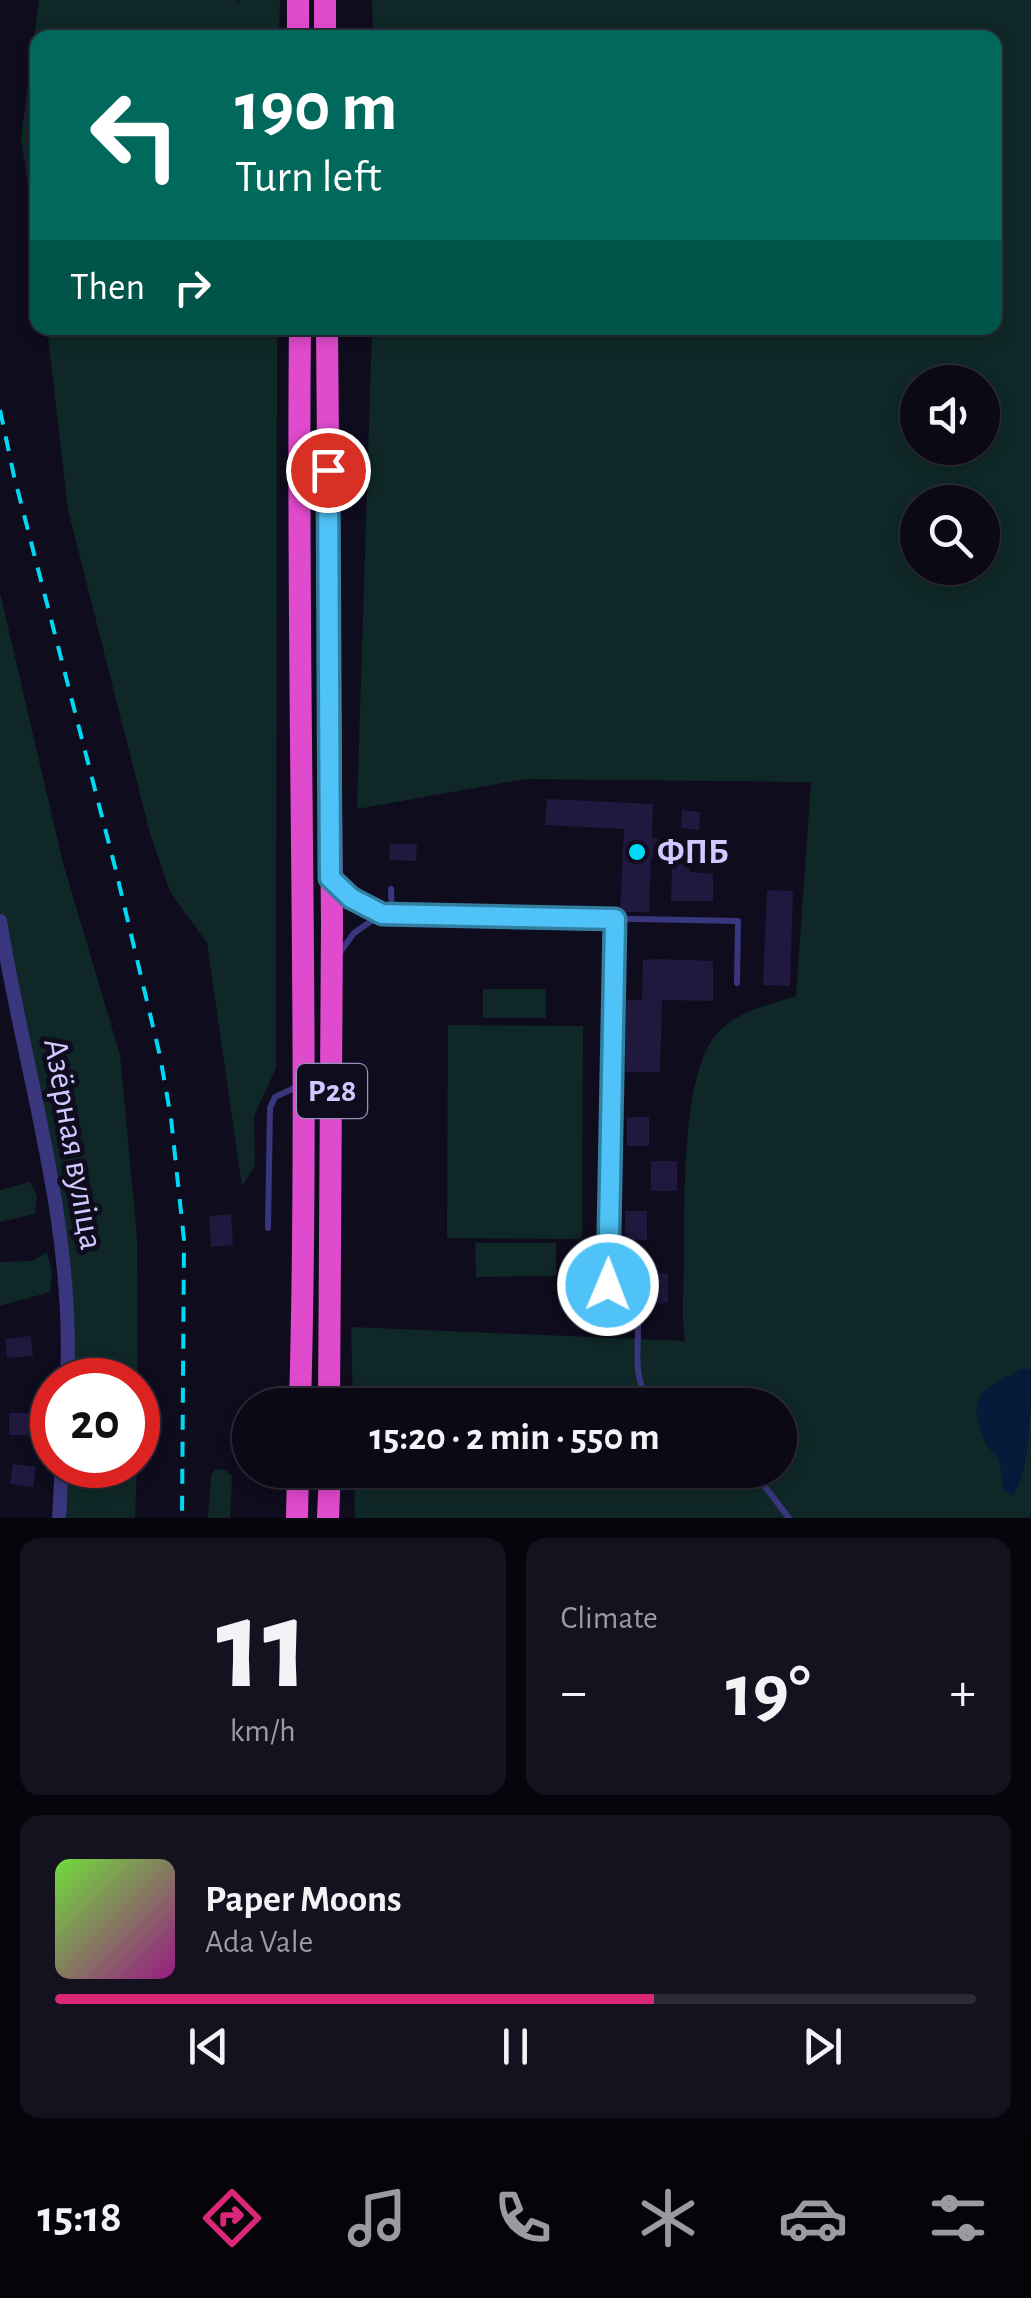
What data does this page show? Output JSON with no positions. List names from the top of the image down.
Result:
{
  "streets": {
    "highway": ["Р28"],
    "street": ["Азёрная вуліца"]
  },
  "places": ["ФПБ"],
  "page": {
    "turn": ["190 m", "Turn left"],
    "then": "Then",
    "limit": "20",
    "trip": "15:20 · 2 min · 550 m",
    "tile": [
      ["11", "km/h"],
      "Climate"
    ],
    "heat": ["−", "19°", "+"],
    "song": ["Paper Moons", "Ada Vale"],
    "tabs": "15:18"
  }
}
